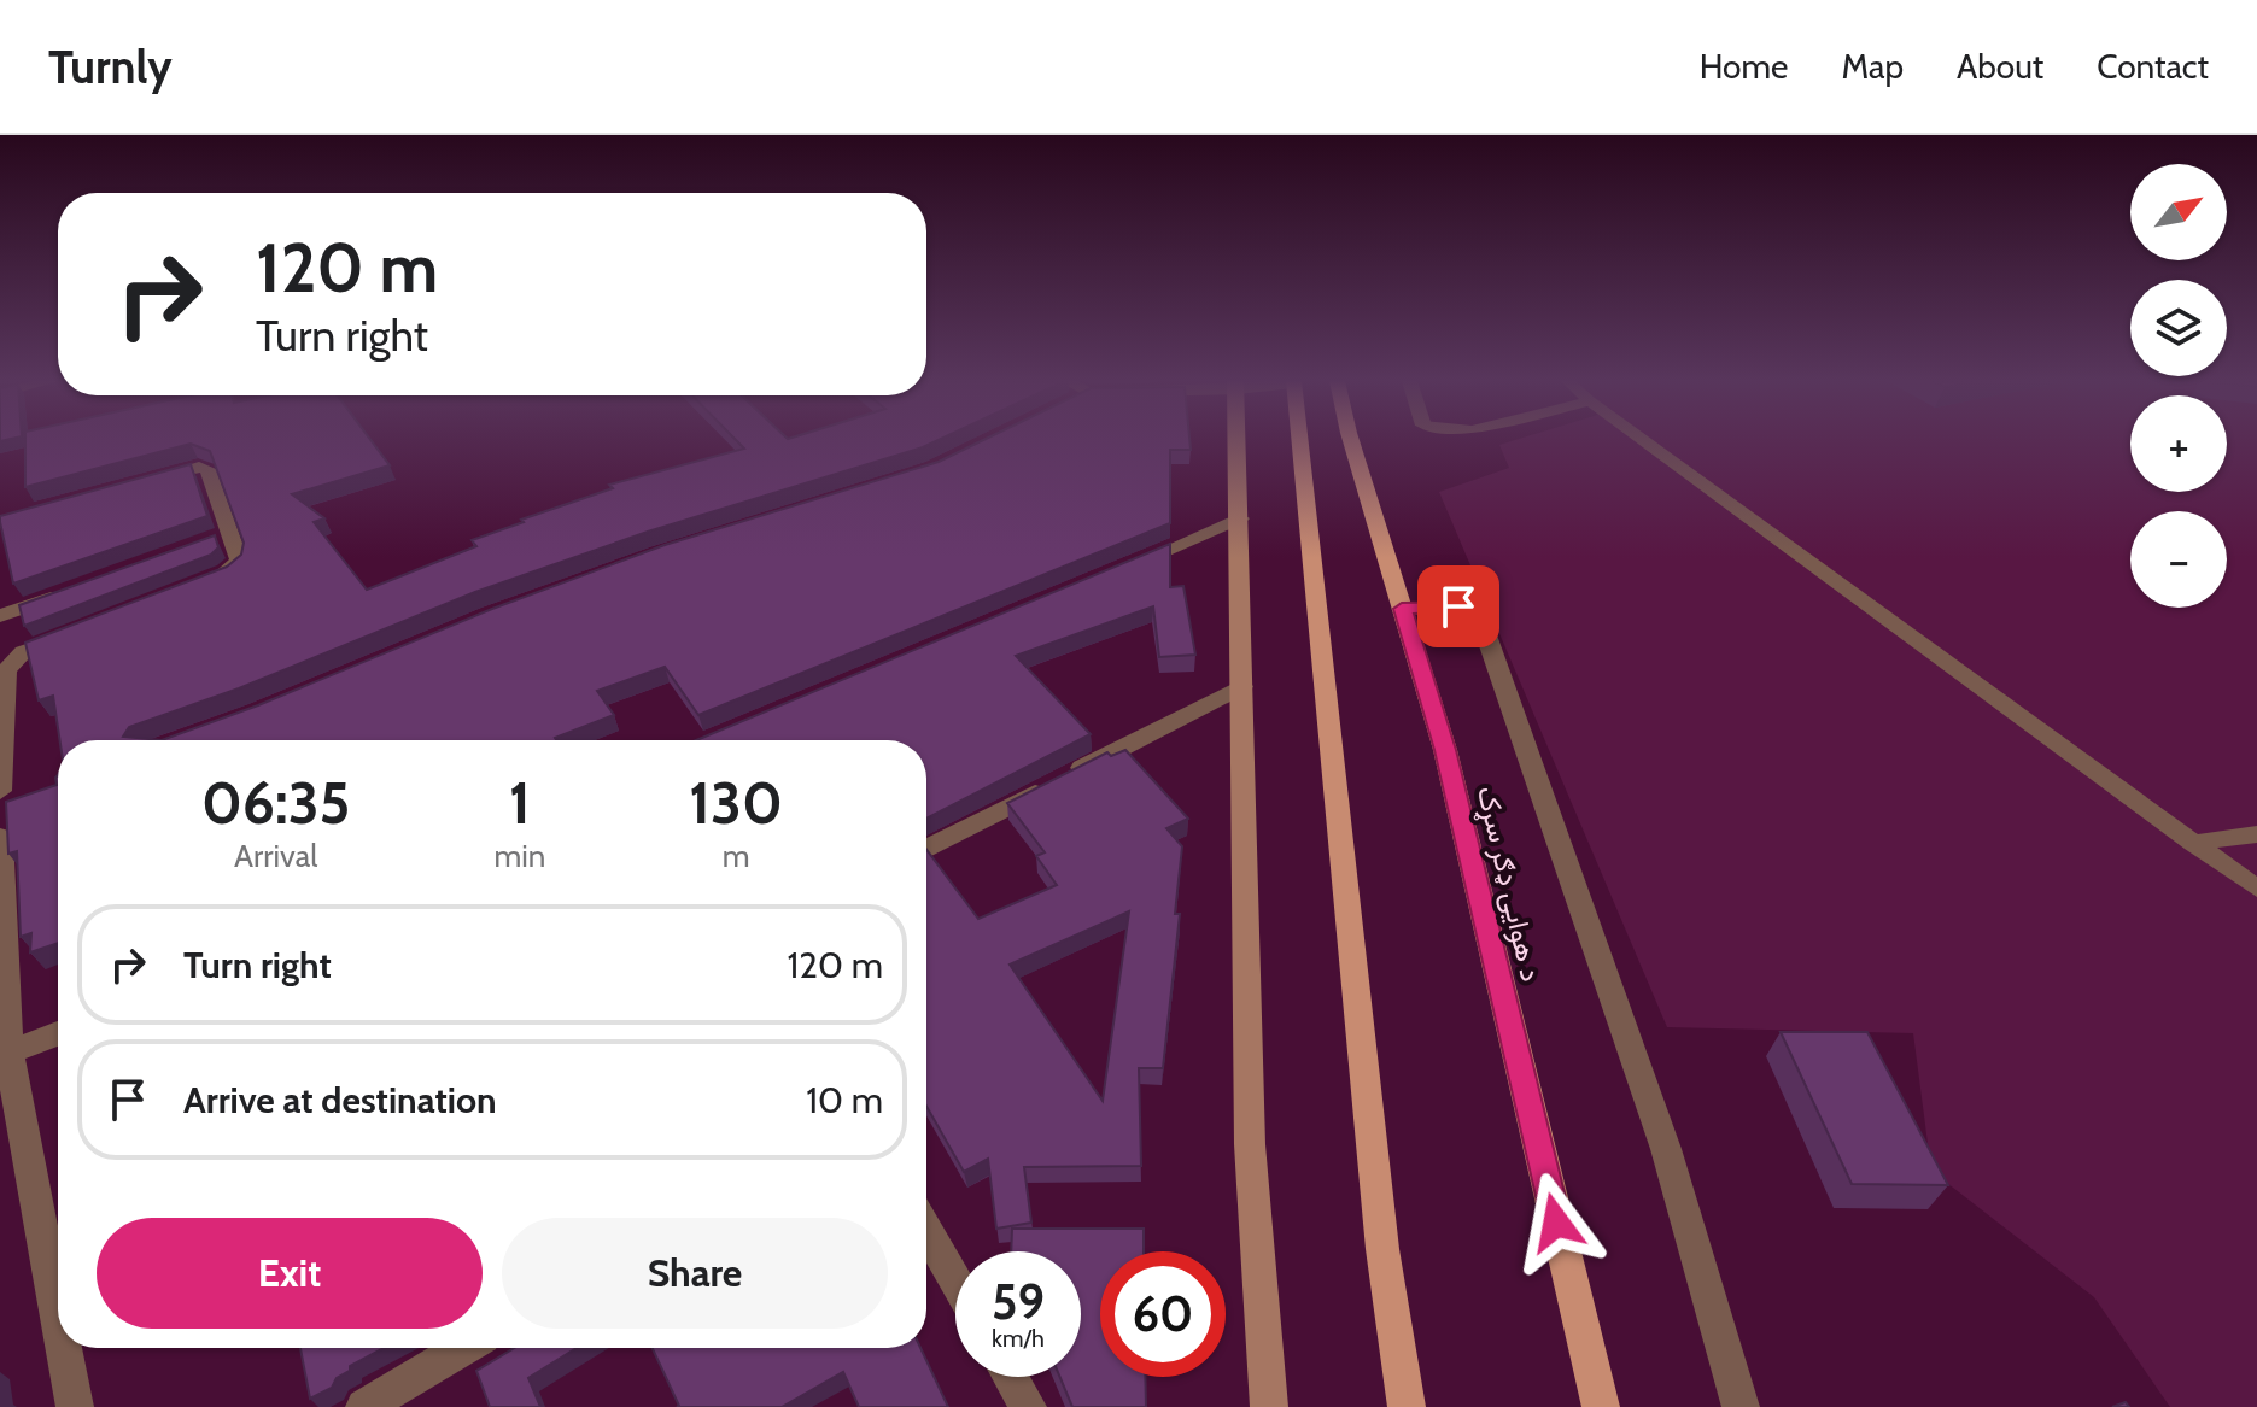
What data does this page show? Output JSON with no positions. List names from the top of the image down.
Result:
{
  "streets": {
    "main road": ["د هوایی ډګر سړک"]
  },
  "north": "top right",
  "page": {
    "header": "Turnly",
    "nav": [
      "Home",
      "Map",
      "About",
      "Contact"
    ],
    "map_buttons": ["+", "−"],
    "turn": ["120 m", "Turn right"],
    "eta": [
      "06:35",
      "Arrival",
      "1",
      "min",
      "130",
      "m"
    ],
    "list": [
      {
        "name": "Turn right",
        "value": "120 m"
      },
      {
        "name": "Arrive at destination",
        "value": "10 m"
      }
    ],
    "buttons": ["Exit", "Share"],
    "speed": "59 km/h",
    "limit": "60"
  }
}
